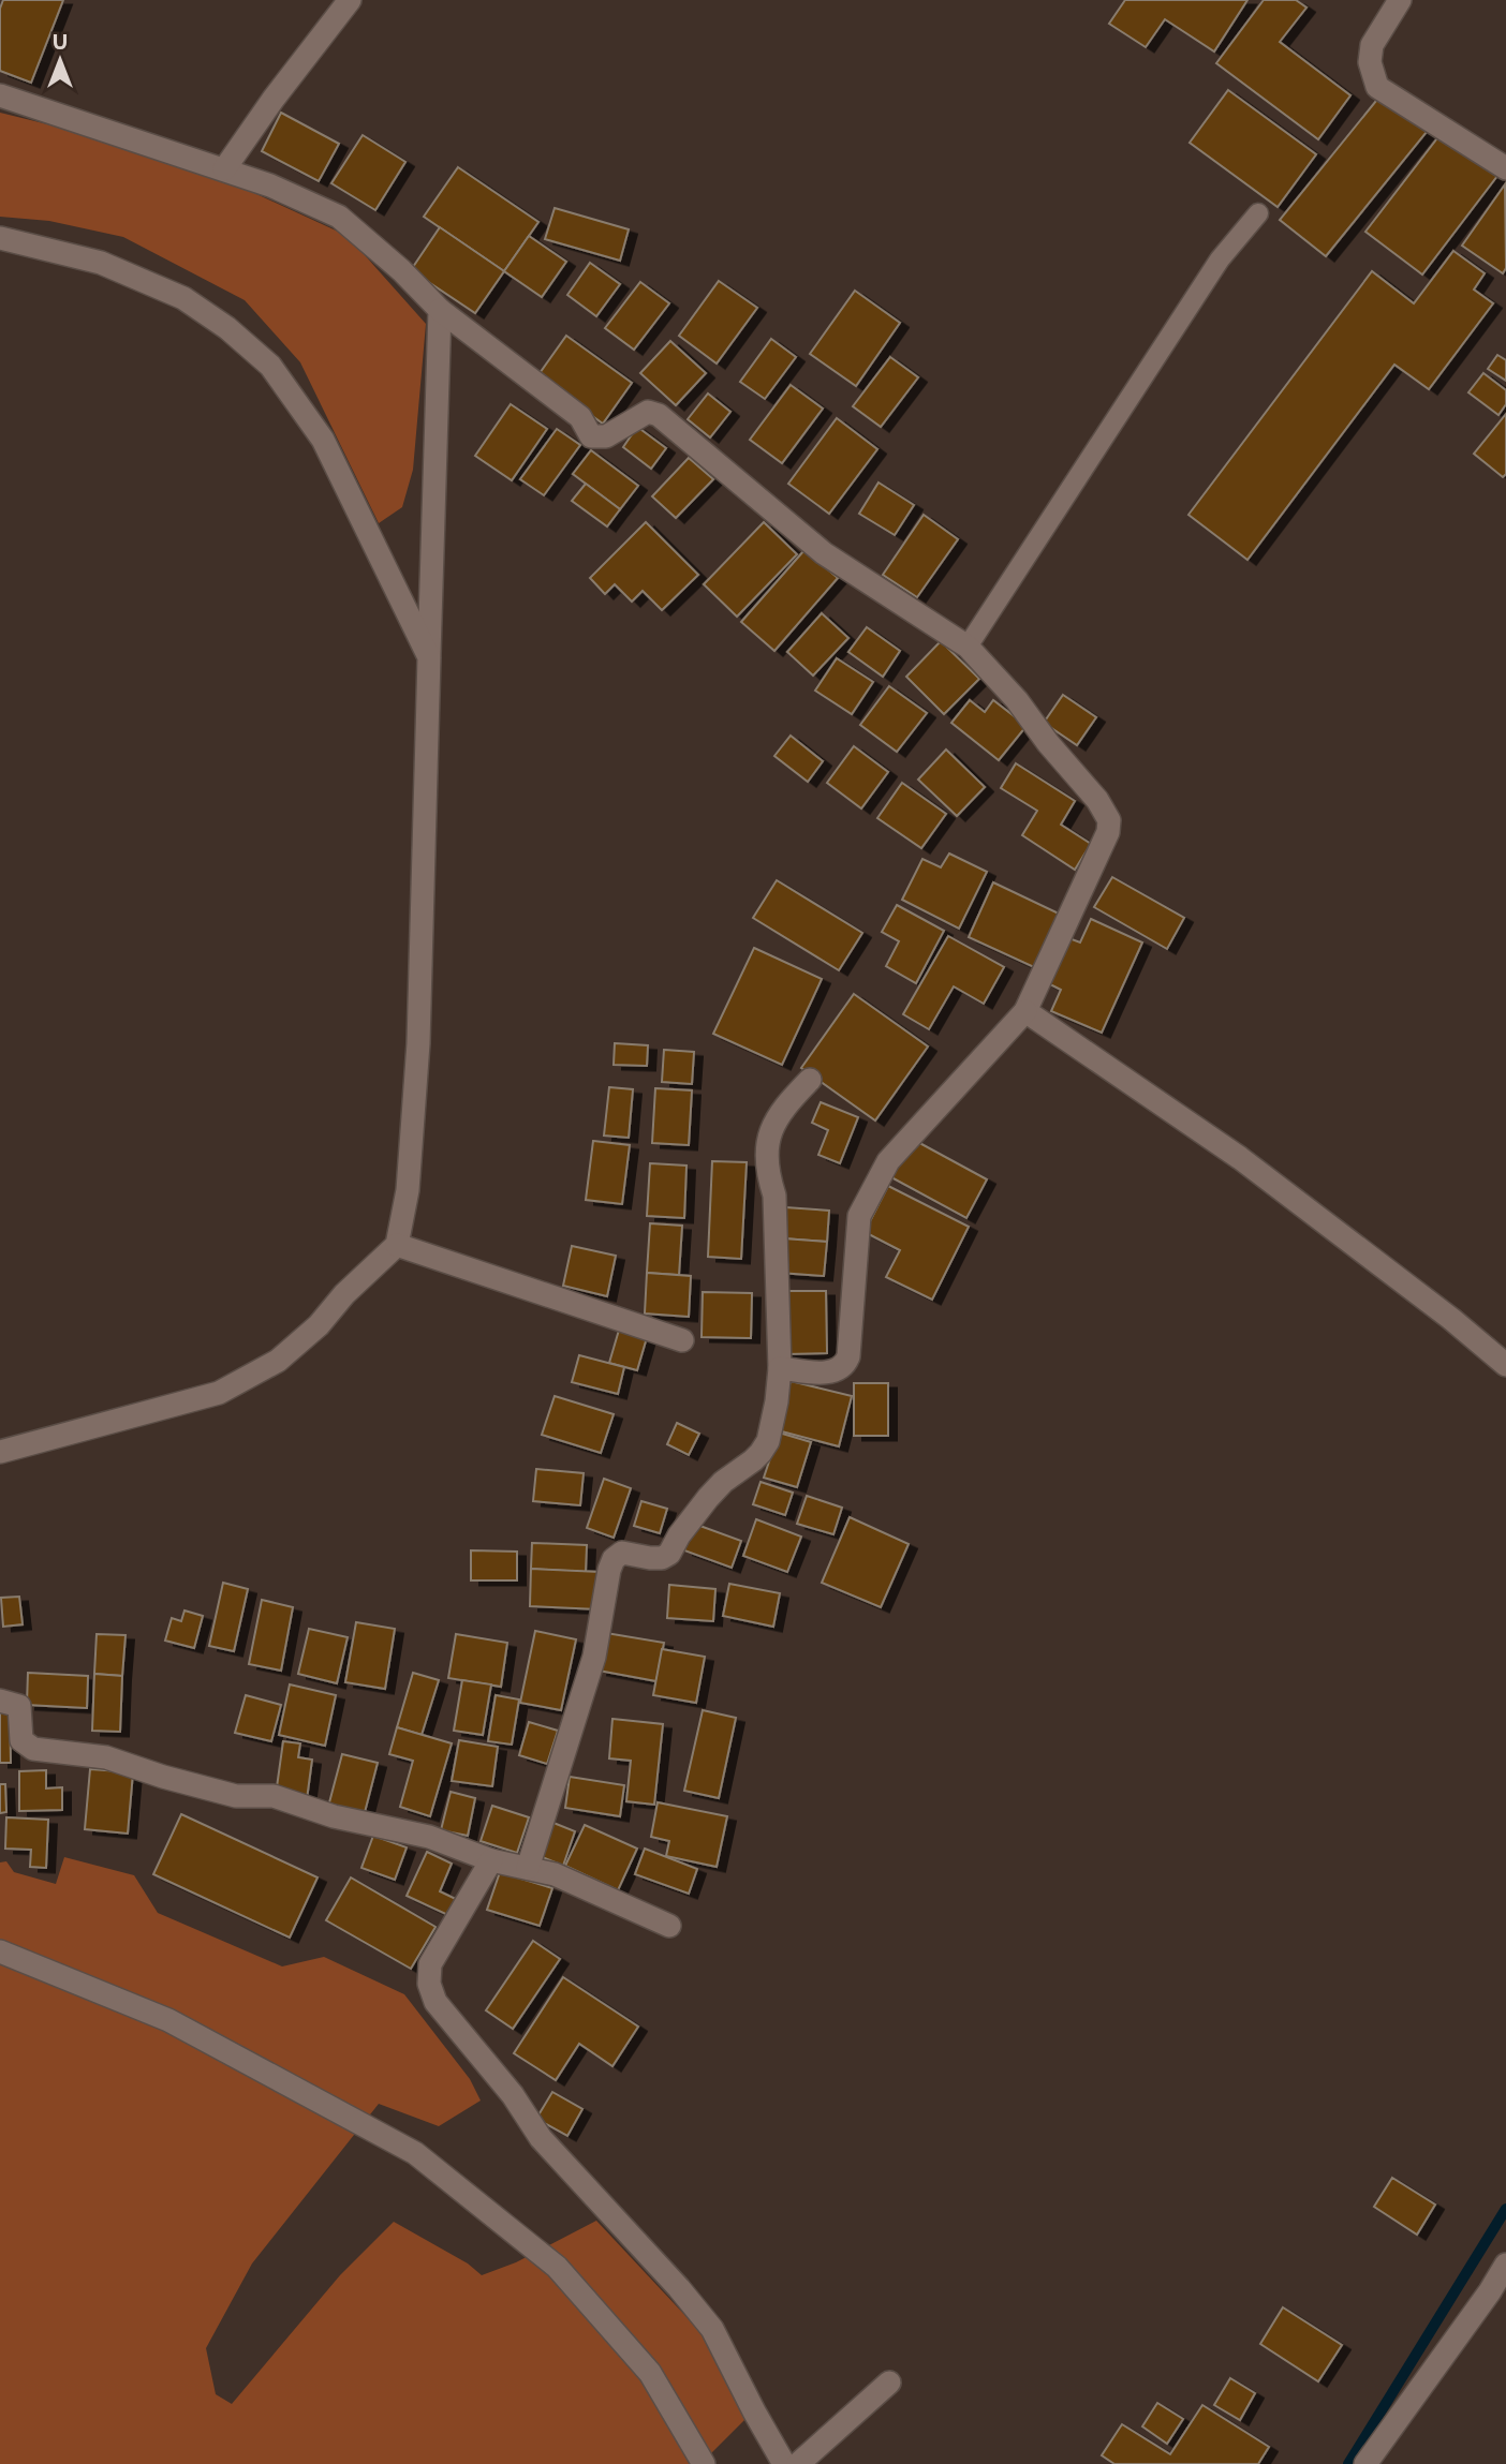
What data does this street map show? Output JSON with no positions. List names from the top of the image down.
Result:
{
  "north": "top"
}
